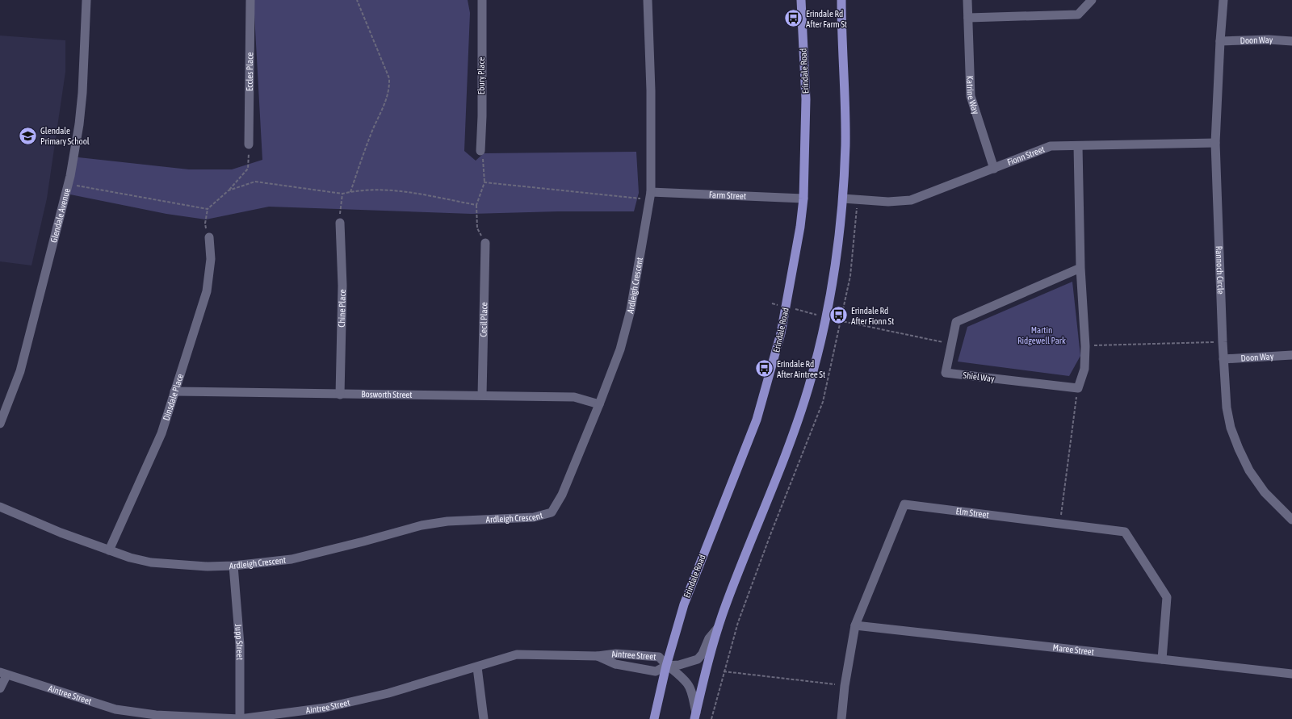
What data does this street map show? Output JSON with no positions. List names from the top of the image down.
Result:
{
  "streets": {
    "main road": ["Erindale Road"],
    "street": [
      "Doon Way",
      "Eccles Place",
      "Ebury Place",
      "Katrine Way",
      "Fionn Street",
      "Farm Street",
      "Glendale Avenue",
      "Rannoch Circle",
      "Ardleigh Crescent",
      "Chine Place",
      "Cecil Place",
      "Shiel Way",
      "Bosworth Street",
      "Dinsdale Place",
      "Elm Street",
      "Jupp Street",
      "Maree Street",
      "Aintree Street"
    ]
  },
  "crossings": [
    ["Doon Way", "Rannoch Circle"],
    ["Erindale Road", "Farm Street"],
    ["Erindale Road", "Aintree Street"],
    ["Katrine Way", "Fionn Street"],
    ["Fionn Street", "Rannoch Circle"],
    ["Farm Street", "Ardleigh Crescent"],
    ["Ardleigh Crescent", "Bosworth Street"],
    ["Ardleigh Crescent", "Dinsdale Place"],
    ["Ardleigh Crescent", "Jupp Street"],
    ["Chine Place", "Bosworth Street"],
    ["Cecil Place", "Bosworth Street"],
    ["Bosworth Street", "Dinsdale Place"],
    ["Elm Street", "Maree Street"],
    ["Jupp Street", "Aintree Street"]
  ],
  "parks": ["Martin Ridgewell Park"],
  "places": {
    "bus stop": ["Erindale Rd After Farm St", "Erindale Rd After Fionn St", "Erindale Rd After Aintree St"],
    "school or university": ["Glendale Primary School"]
  }
}
